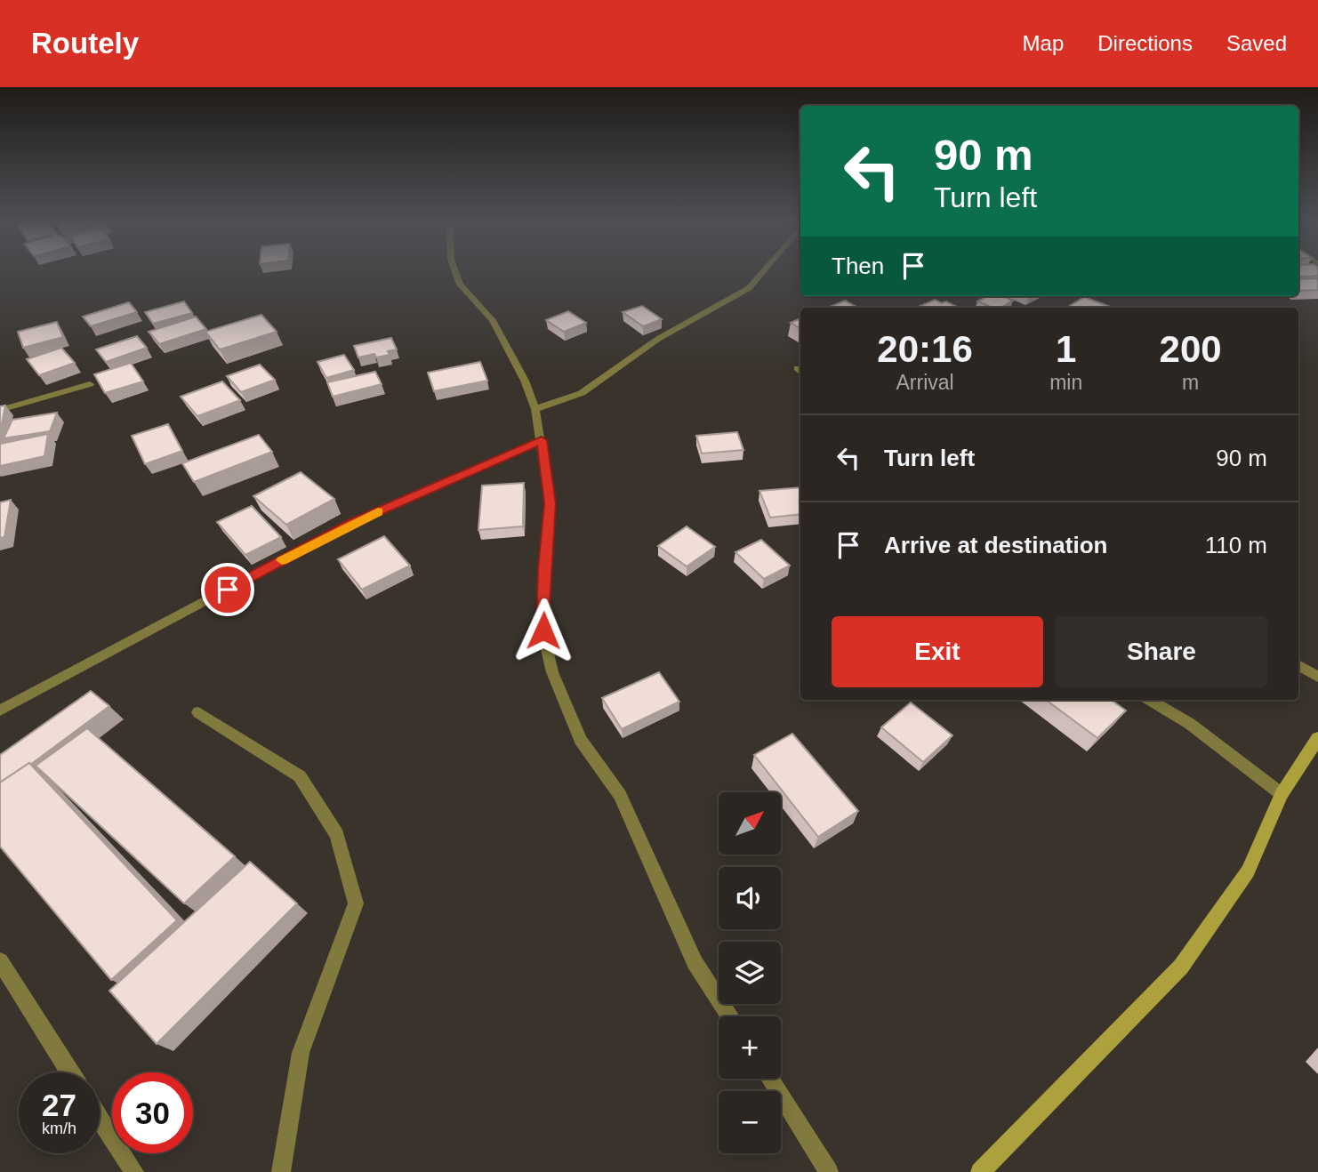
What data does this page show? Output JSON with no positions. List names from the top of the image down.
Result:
{
  "north": "top right",
  "page": {
    "header": "Routely",
    "nav": ["Map", "Directions", "Saved"],
    "turn": ["90 m", "Turn left"],
    "then": "Then",
    "eta": [
      "20:16",
      "Arrival",
      "1",
      "min",
      "200",
      "m"
    ],
    "list": [
      {
        "name": "Turn left",
        "value": "90 m"
      },
      {
        "name": "Arrive at destination",
        "value": "110 m"
      }
    ],
    "buttons": ["Exit", "Share"],
    "map_buttons": ["+", "−"],
    "speed": "27 km/h",
    "limit": "30"
  }
}
